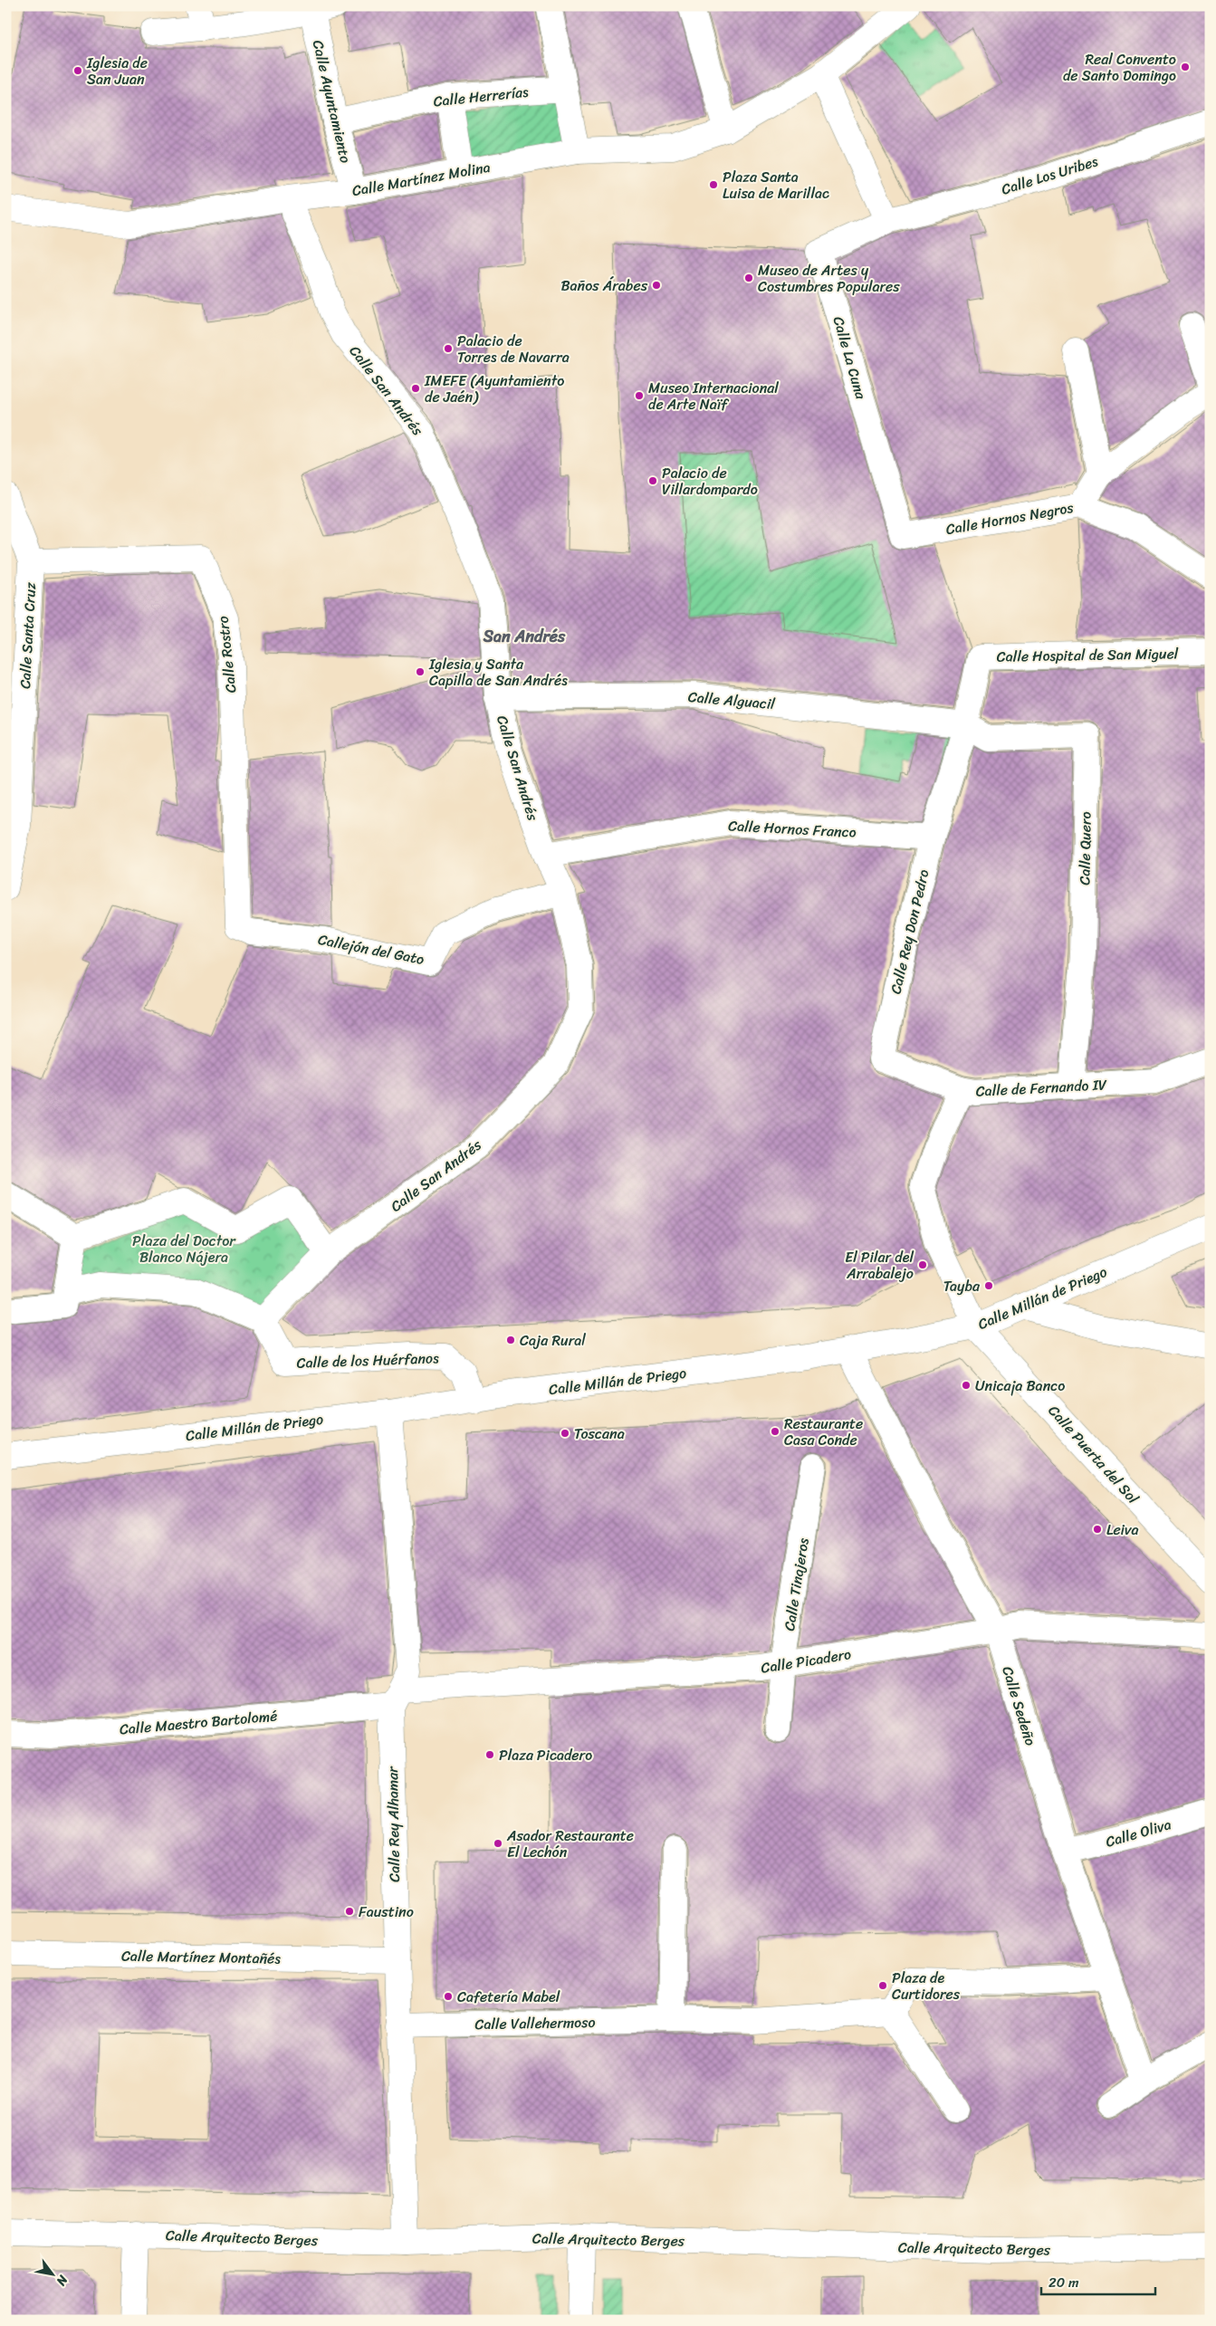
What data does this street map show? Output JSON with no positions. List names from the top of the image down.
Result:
{
  "streets": {
    "street": [
      "Calle Herrerías",
      "Calle Ayuntamiento",
      "Calle Los Uribes",
      "Calle Martínez Molina",
      "Calle La Cuna",
      "Calle San Andrés",
      "Calle Hornos Negros",
      "Calle Santa Cruz",
      "Calle Rostro",
      "Calle Hospital de San Miguel",
      "Calle Alguacil",
      "Calle Hornos Franco",
      "Calle Quero",
      "Calle Rey Don Pedro",
      "Callejón del Gato",
      "Calle de Fernando IV",
      "Calle Millán de Priego",
      "Calle de los Huérfanos",
      "Calle Puerta del Sol",
      "Calle Tinajeros",
      "Calle Picadero",
      "Calle Sedeño",
      "Calle Maestro Bartolomé",
      "Calle Rey Alhamar",
      "Calle Oliva",
      "Calle Martínez Montañés",
      "Calle Vallehermoso",
      "Calle Arquitecto Berges"
    ]
  },
  "crossings": [
    ["Calle Herrerías", "Calle Ayuntamiento"],
    ["Calle Ayuntamiento", "Calle Martínez Molina"],
    ["Calle Los Uribes", "Calle La Cuna"],
    ["Calle La Cuna", "Calle Hornos Negros"],
    ["Calle San Andrés", "Calle Alguacil"],
    ["Calle San Andrés", "Calle Hornos Franco"],
    ["Calle San Andrés", "Callejón del Gato"],
    ["Calle San Andrés", "Calle de los Huérfanos"],
    ["Calle Santa Cruz", "Calle Rostro"],
    ["Calle Rostro", "Callejón del Gato"],
    ["Calle Hospital de San Miguel", "Calle Alguacil"],
    ["Calle Hospital de San Miguel", "Calle Quero"],
    ["Calle Hospital de San Miguel", "Calle Rey Don Pedro"],
    ["Calle Alguacil", "Calle Quero"],
    ["Calle Alguacil", "Calle Rey Don Pedro"],
    ["Calle Hornos Franco", "Calle Rey Don Pedro"],
    ["Calle Quero", "Calle Rey Don Pedro"],
    ["Calle Quero", "Calle de Fernando IV"],
    ["Calle Rey Don Pedro", "Calle de Fernando IV"],
    ["Calle de Fernando IV", "Calle Millán de Priego"],
    ["Calle de Fernando IV", "Calle Puerta del Sol"],
    ["Calle Millán de Priego", "Calle de los Huérfanos"],
    ["Calle Millán de Priego", "Calle Puerta del Sol"],
    ["Calle Millán de Priego", "Calle Sedeño"],
    ["Calle Millán de Priego", "Calle Rey Alhamar"],
    ["Calle Tinajeros", "Calle Picadero"],
    ["Calle Picadero", "Calle Sedeño"],
    ["Calle Picadero", "Calle Maestro Bartolomé"],
    ["Calle Picadero", "Calle Rey Alhamar"],
    ["Calle Sedeño", "Calle Oliva"],
    ["Calle Maestro Bartolomé", "Calle Rey Alhamar"],
    ["Calle Rey Alhamar", "Calle Martínez Montañés"],
    ["Calle Rey Alhamar", "Calle Vallehermoso"],
    ["Calle Rey Alhamar", "Calle Arquitecto Berges"]
  ],
  "districts": ["San Andrés"],
  "parks": ["Plaza del Doctor Blanco Nájera"],
  "places": [
    "Real Convento de Santo Domingo",
    "Iglesia de San Juan",
    "Plaza Santa Luisa de Marillac",
    "Museo de Artes y Costumbres Populares",
    "Baños Árabes",
    "Palacio de Torres de Navarra",
    "IMEFE (Ayuntamiento de Jaén)",
    "Museo Internacional de Arte Naïf",
    "Palacio de Villardompardo",
    "Iglesia y Santa Capilla de San Andrés",
    "El Pilar del Arrabalejo",
    "Tayba",
    "Caja Rural",
    "Unicaja Banco",
    "Restaurante Casa Conde",
    "Toscana",
    "Leiva",
    "Plaza Picadero",
    "Asador Restaurante El Lechón",
    "Faustino",
    "Plaza de Curtidores",
    "Cafetería Mabel"
  ],
  "scale_bar": "20 m",
  "north": "bottom right"
}
